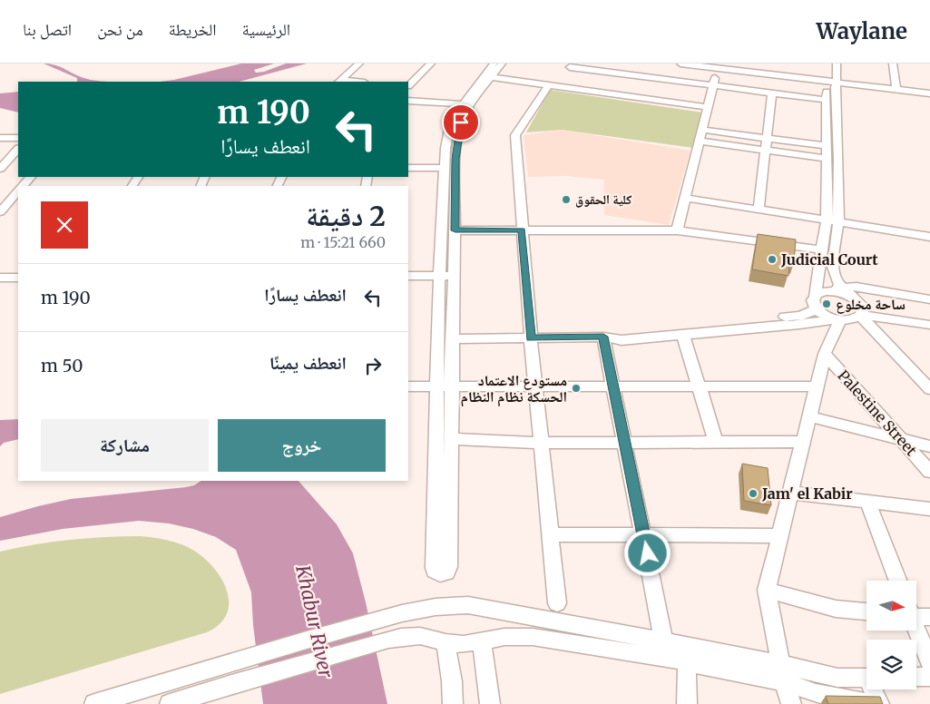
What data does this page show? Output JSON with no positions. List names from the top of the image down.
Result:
{
  "streets": {
    "street": ["Palestine Street"]
  },
  "water": ["Khabur River"],
  "places": [
    "كلية الحقوق",
    "Judicial Court",
    "ساحة مخلوع",
    "مستودع الاعتماد الحسكة نظام النظام",
    "Jam' el Kabir"
  ],
  "north": "right",
  "page": {
    "header": "Waylane",
    "nav": [
      "الرئيسية",
      "الخريطة",
      "من نحن",
      "اتصل بنا"
    ],
    "turn": ["190 m", "انعطف يسارًا"],
    "heading": ["2 دقيقة", "660 m · 15:21"],
    "list": [
      {
        "name": "انعطف يسارًا",
        "value": "190 m"
      },
      {
        "name": "انعطف يمينًا",
        "value": "50 m"
      }
    ],
    "buttons": ["خروج", "مشاركة"]
  }
}
